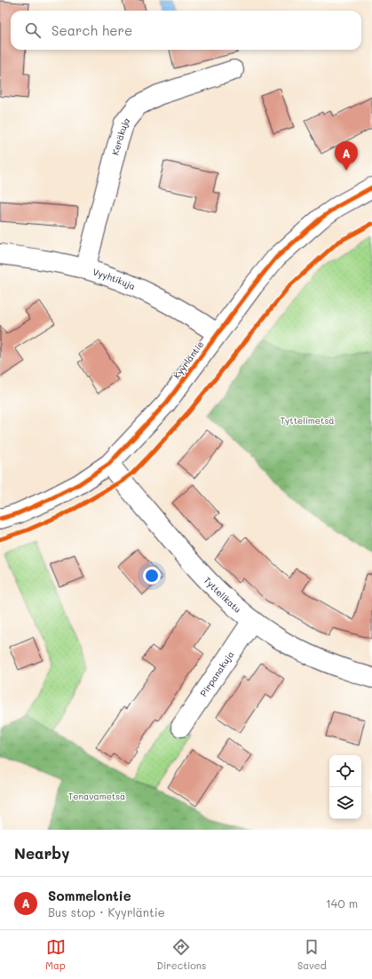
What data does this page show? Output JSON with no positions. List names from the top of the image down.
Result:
{
  "streets": {
    "street": [
      "Keräkuja",
      "Vyyhtikuja",
      "Kyyrläntie",
      "Tyttelikatu",
      "Pirpanakuja"
    ]
  },
  "crossings": [
    ["Keräkuja", "Vyyhtikuja"],
    ["Vyyhtikuja", "Kyyrläntie"],
    ["Kyyrläntie", "Tyttelikatu"],
    ["Tyttelikatu", "Pirpanakuja"]
  ],
  "parks": ["Tyttelimetsä", "Tenavametsä"],
  "page": {
    "search": "Search here",
    "pins": "A",
    "heading": "Nearby",
    "list": [
      {
        "mark": "A",
        "name": "Sommelontie",
        "note": "Bus stop · Kyyrläntie",
        "value": "140 m"
      }
    ],
    "nav": ["Map", "Directions", "Saved"]
  }
}
